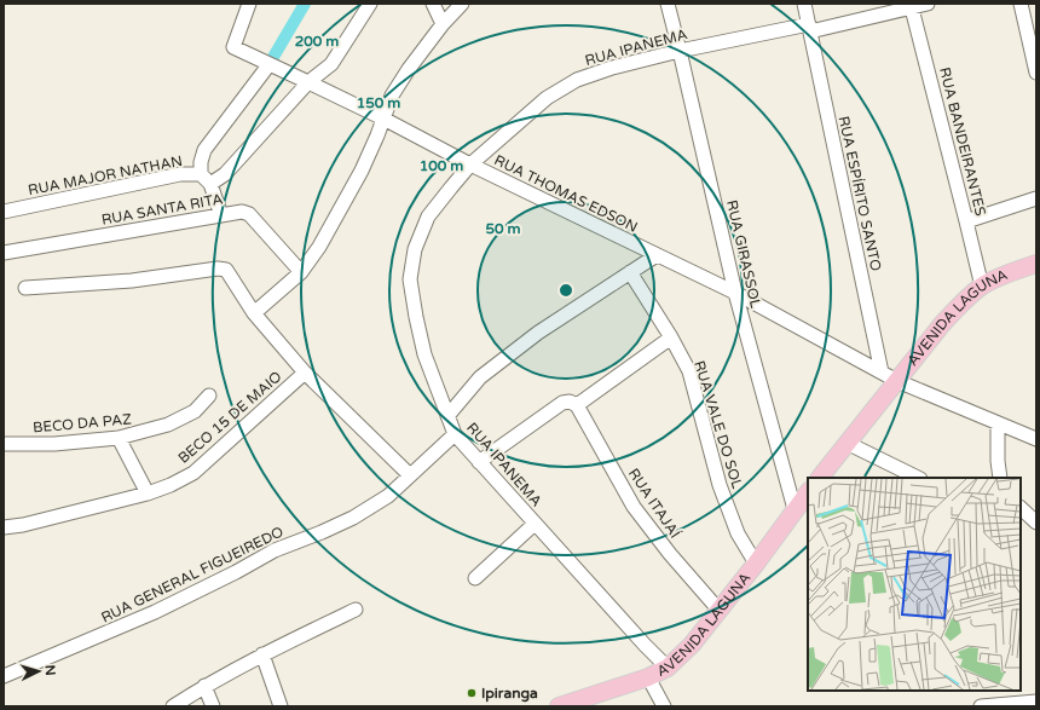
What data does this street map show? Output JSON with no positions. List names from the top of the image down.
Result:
{
  "streets": {
    "main road": ["AVENIDA LAGUNA"],
    "street": [
      "RUA IPANEMA",
      "RUA BANDEIRANTES",
      "RUA MAJOR NATHAN",
      "RUA THOMAS EDSON",
      "RUA ESPÍRITO SANTO",
      "RUA SANTA RITA",
      "RUA GIRASSOL",
      "BECO 15 DE MAIO",
      "BECO DA PAZ",
      "RUA VALE DO SOL",
      "RUA ITAJAÍ",
      "RUA GENERAL FIGUEIREDO"
    ]
  },
  "crossings": [
    ["RUA IPANEMA", "RUA BANDEIRANTES"],
    ["RUA IPANEMA", "RUA THOMAS EDSON"],
    ["RUA IPANEMA", "RUA ESPÍRITO SANTO"],
    ["RUA IPANEMA", "RUA GIRASSOL"],
    ["RUA IPANEMA", "AVENIDA LAGUNA"],
    ["RUA IPANEMA", "RUA GENERAL FIGUEIREDO"],
    ["RUA BANDEIRANTES", "AVENIDA LAGUNA"],
    ["RUA THOMAS EDSON", "RUA ESPÍRITO SANTO"],
    ["RUA THOMAS EDSON", "RUA GIRASSOL"],
    ["RUA GIRASSOL", "AVENIDA LAGUNA"],
    ["AVENIDA LAGUNA", "RUA VALE DO SOL"],
    ["AVENIDA LAGUNA", "RUA ITAJAÍ"]
  ],
  "places": ["Ipiranga"],
  "north": "right",
  "rings": [
    "200 m",
    "150 m",
    "100 m",
    "50 m"
  ]
}
